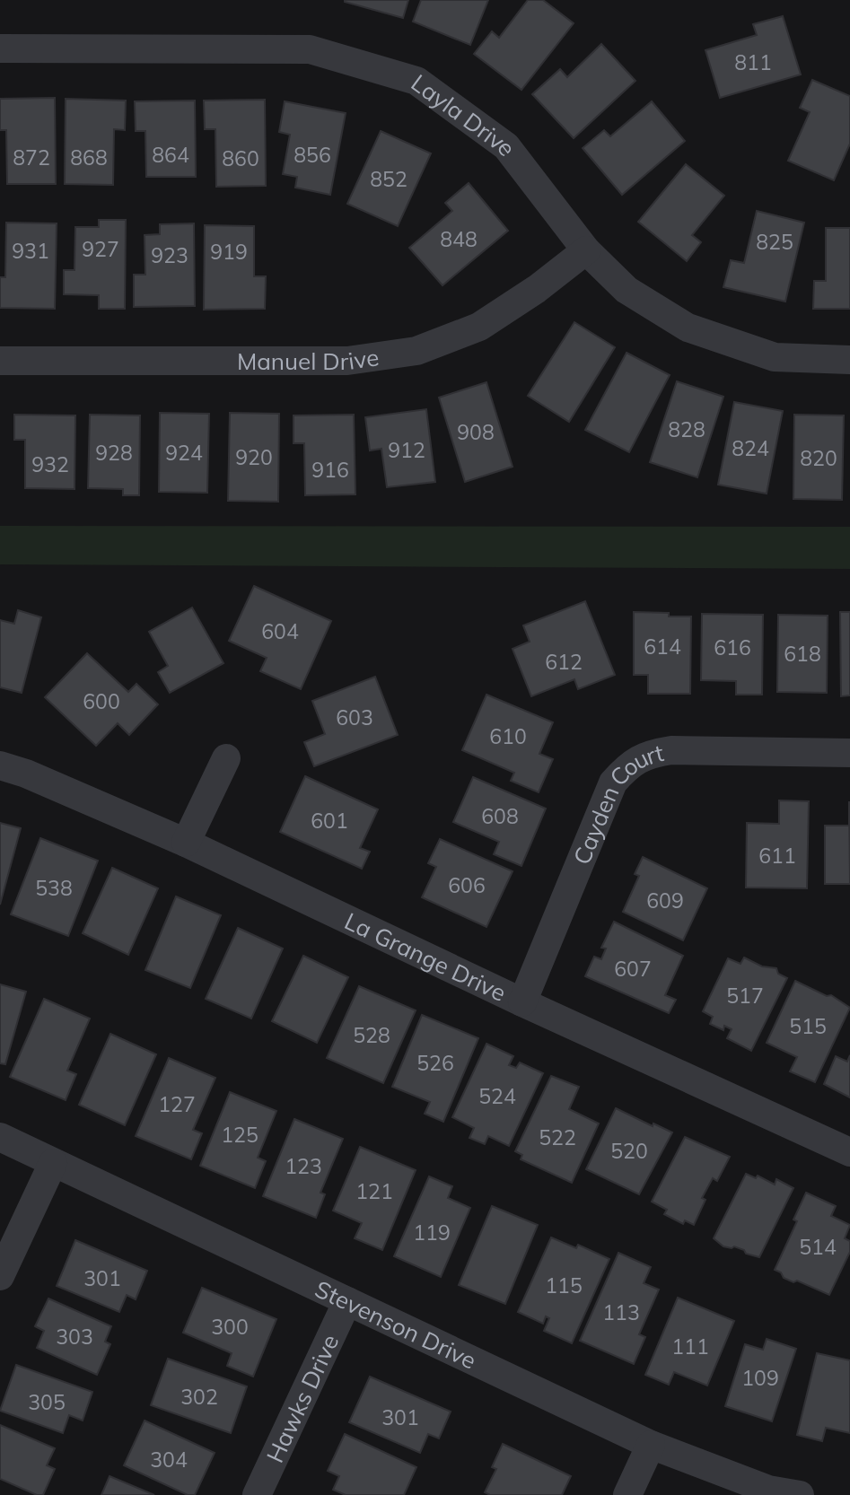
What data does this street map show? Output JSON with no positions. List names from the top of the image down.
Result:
{
  "streets": {
    "street": [
      "Layla Drive",
      "Manuel Drive",
      "Cayden Court",
      "La Grange Drive",
      "Stevenson Drive",
      "Hawks Drive"
    ]
  },
  "crossings": [
    ["Layla Drive", "Manuel Drive"],
    ["Cayden Court", "La Grange Drive"],
    ["Stevenson Drive", "Hawks Drive"]
  ],
  "house_numbers": [
    "811",
    "864",
    "856",
    "872",
    "868",
    "860",
    "852",
    "848",
    "825",
    "927",
    "931",
    "919",
    "923",
    "828",
    "908",
    "824",
    "912",
    "928",
    "924",
    "920",
    "820",
    "932",
    "916",
    "604",
    "614",
    "616",
    "618",
    "612",
    "600",
    "603",
    "610",
    "608",
    "601",
    "611",
    "606",
    "538",
    "609",
    "607",
    "517",
    "515",
    "528",
    "526",
    "524",
    "127",
    "125",
    "522",
    "520",
    "123",
    "121",
    "119",
    "514",
    "301",
    "115",
    "113",
    "300",
    "303",
    "111",
    "109",
    "302",
    "305",
    "301",
    "304"
  ]
}
